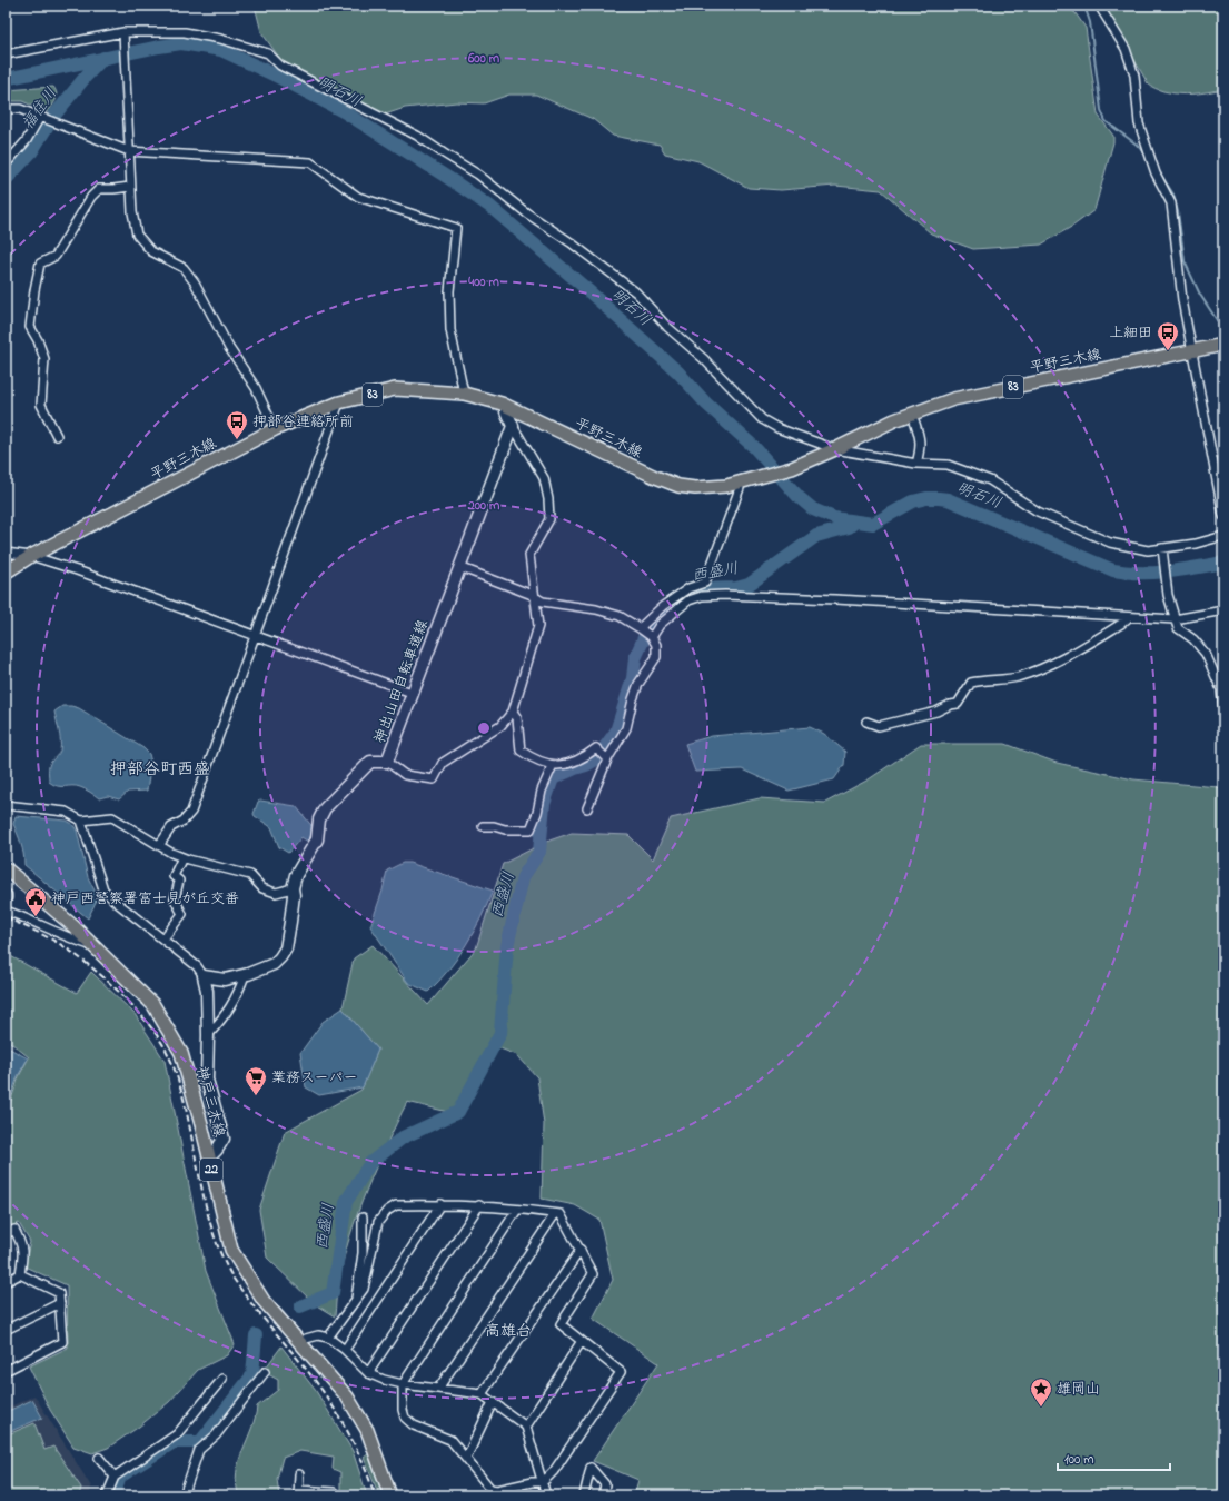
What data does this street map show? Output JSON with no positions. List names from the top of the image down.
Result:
{
  "streets": {
    "main road": [
      "平野三木線",
      "83",
      "神出山田自転車道線",
      "神戸三木線",
      "22"
    ]
  },
  "districts": ["押部谷町西盛", "高雄台"],
  "water": ["明石川", "福住川", "西盛川"],
  "places": {
    "bus stop": ["上細田", "押部谷連絡所前"],
    "public building": ["神戸西警察署富士見が丘交番"],
    "supermarket": ["業務スーパー"],
    "place": ["雄岡山"]
  },
  "scale_bar": "100 m",
  "rings": ["600 m", "400 m", "200 m"]
}
